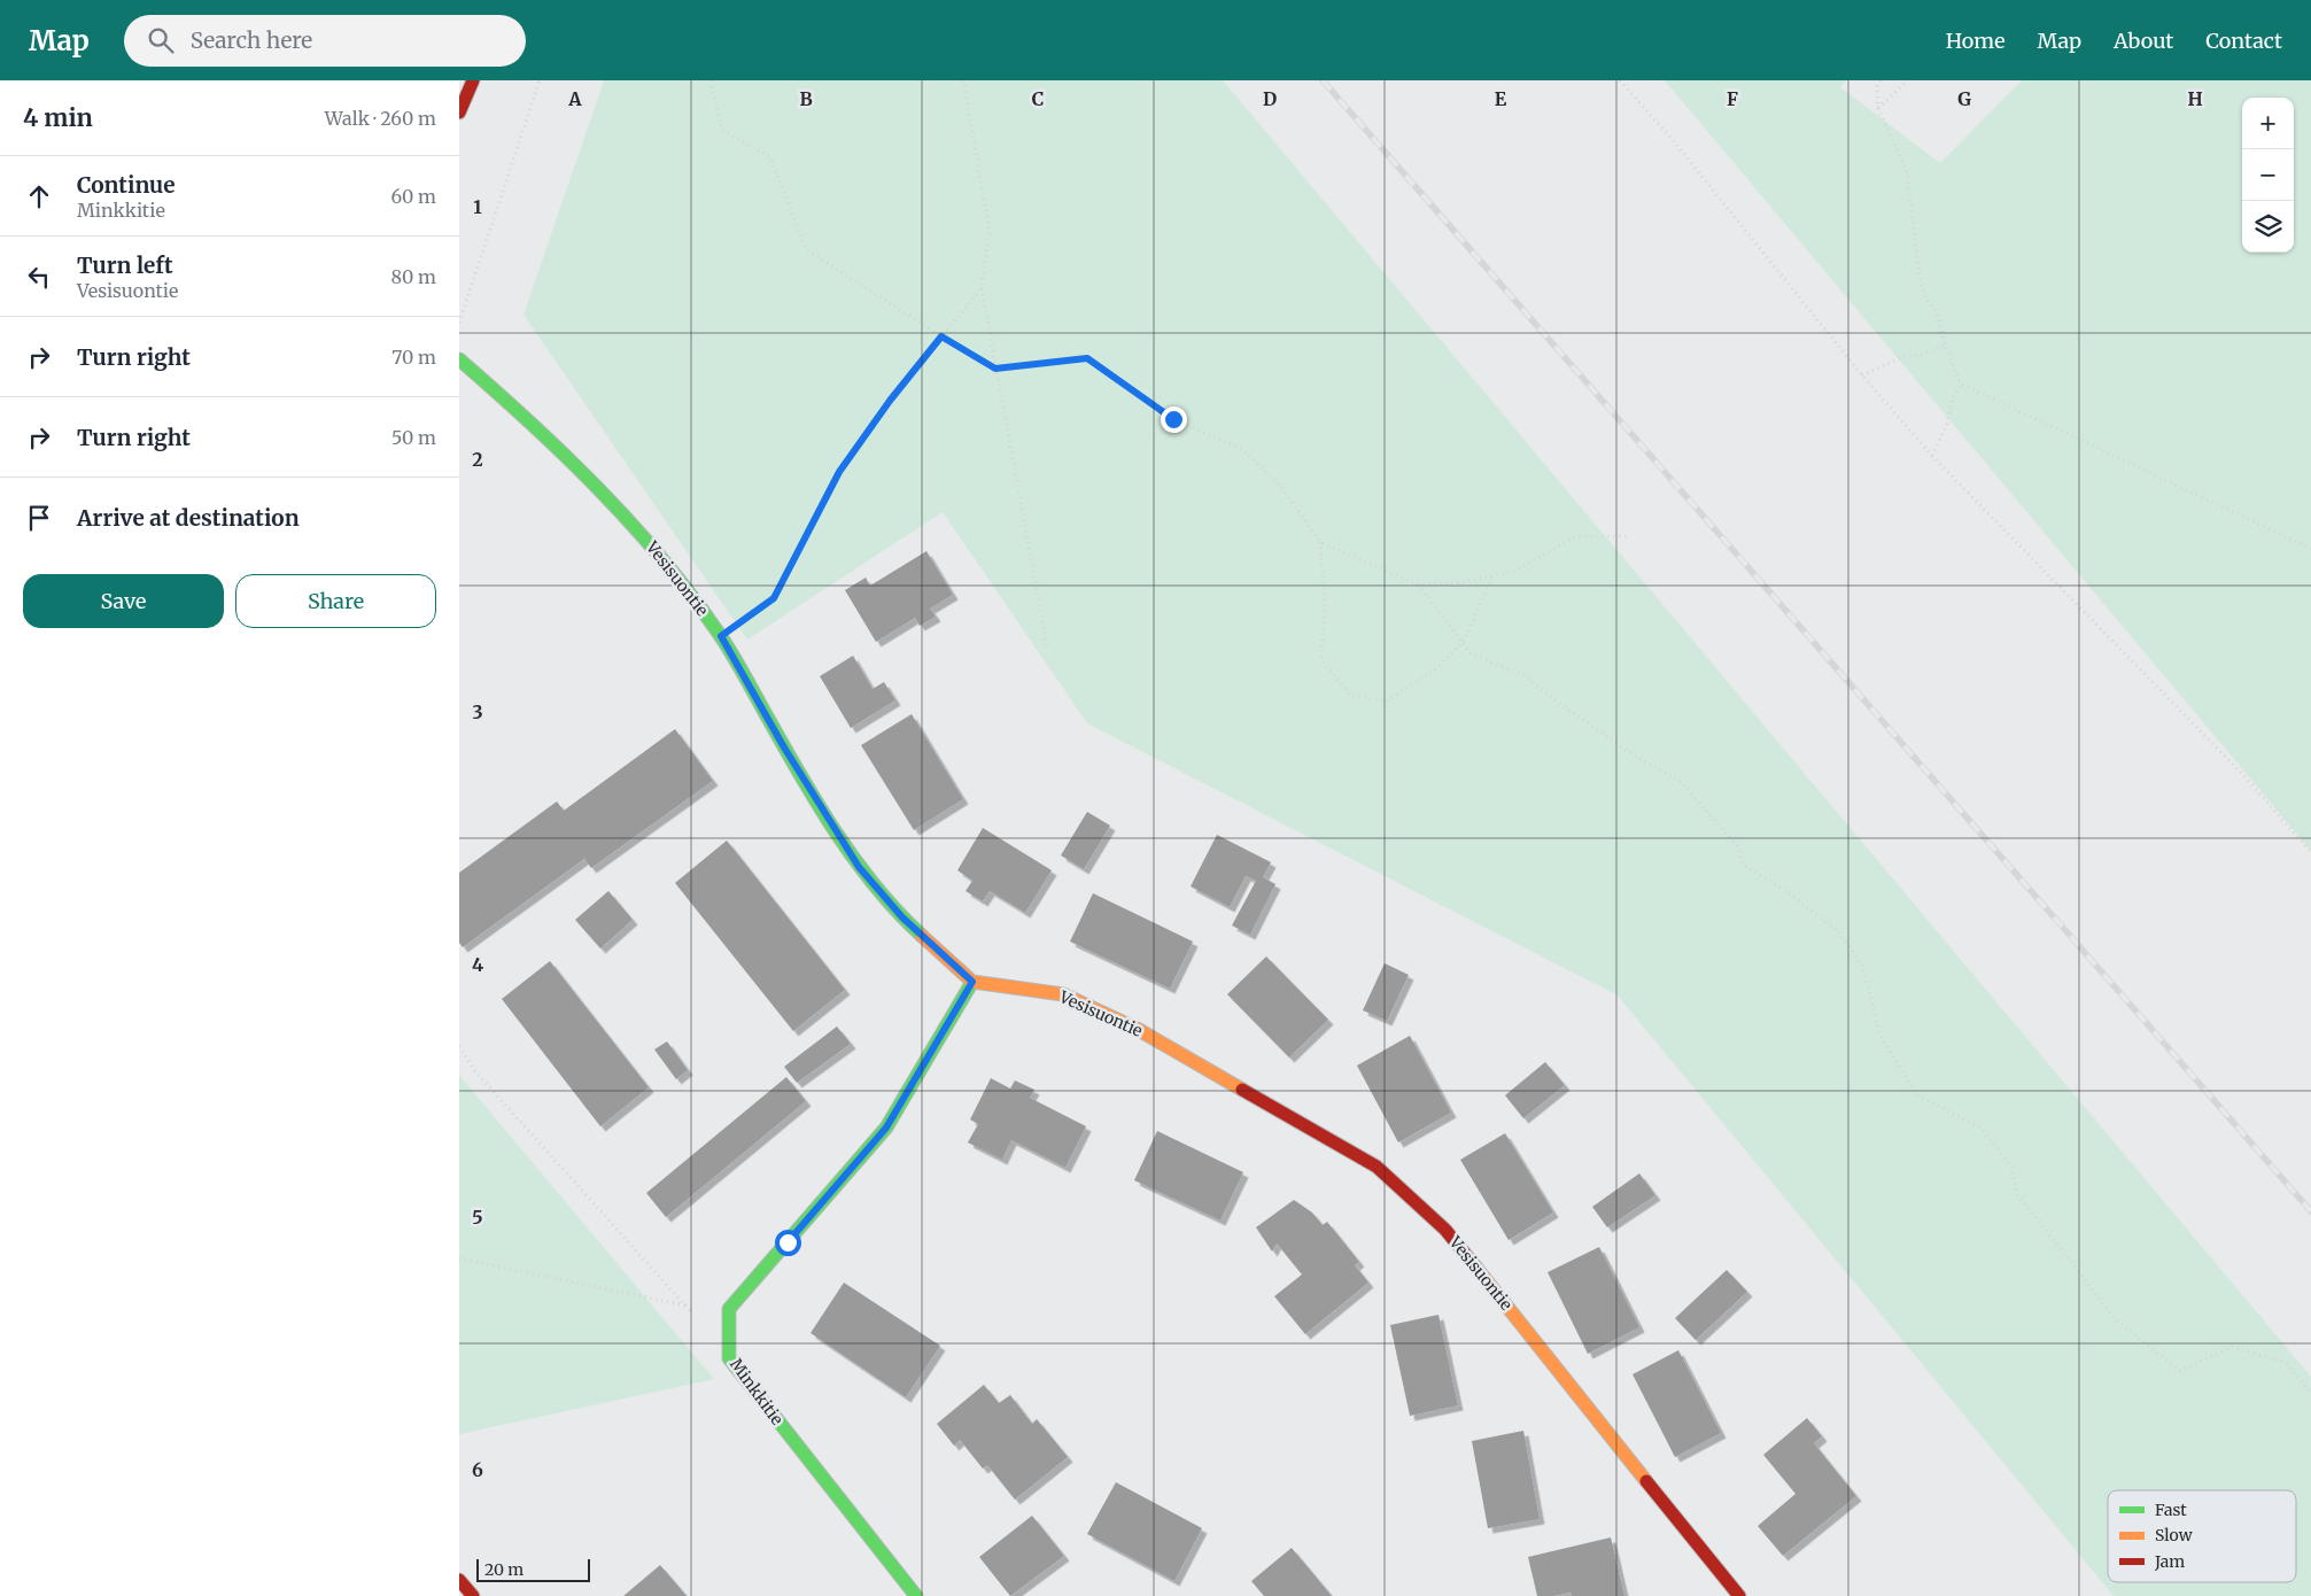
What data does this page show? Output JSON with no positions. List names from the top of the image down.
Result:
{
  "streets": {
    "street": ["Vesisuontie", "Minkkitie"]
  },
  "crossings": [
    ["Vesisuontie", "Minkkitie"]
  ],
  "legend": ["Fast", "Slow", "Jam"],
  "scale_bar": "20 m",
  "page": {
    "header": "Map",
    "search": "Search here",
    "nav": [
      "Home",
      "Map",
      "About",
      "Contact"
    ],
    "heading": ["4 min", "Walk · 260 m"],
    "map_buttons": ["+", "−"],
    "list": [
      ["Continue", "Minkkitie", "60 m"],
      ["Turn left", "Vesisuontie", "80 m"],
      ["Turn right", "70 m"],
      ["Turn right", "50 m"],
      "Arrive at destination"
    ],
    "buttons": ["Save", "Share"],
    "scale": "20 m"
  },
  "grid": {
    "columns": [
      "A",
      "B",
      "C",
      "D",
      "E",
      "F",
      "G",
      "H"
    ],
    "rows": [
      "1",
      "2",
      "3",
      "4",
      "5",
      "6"
    ]
  }
}
